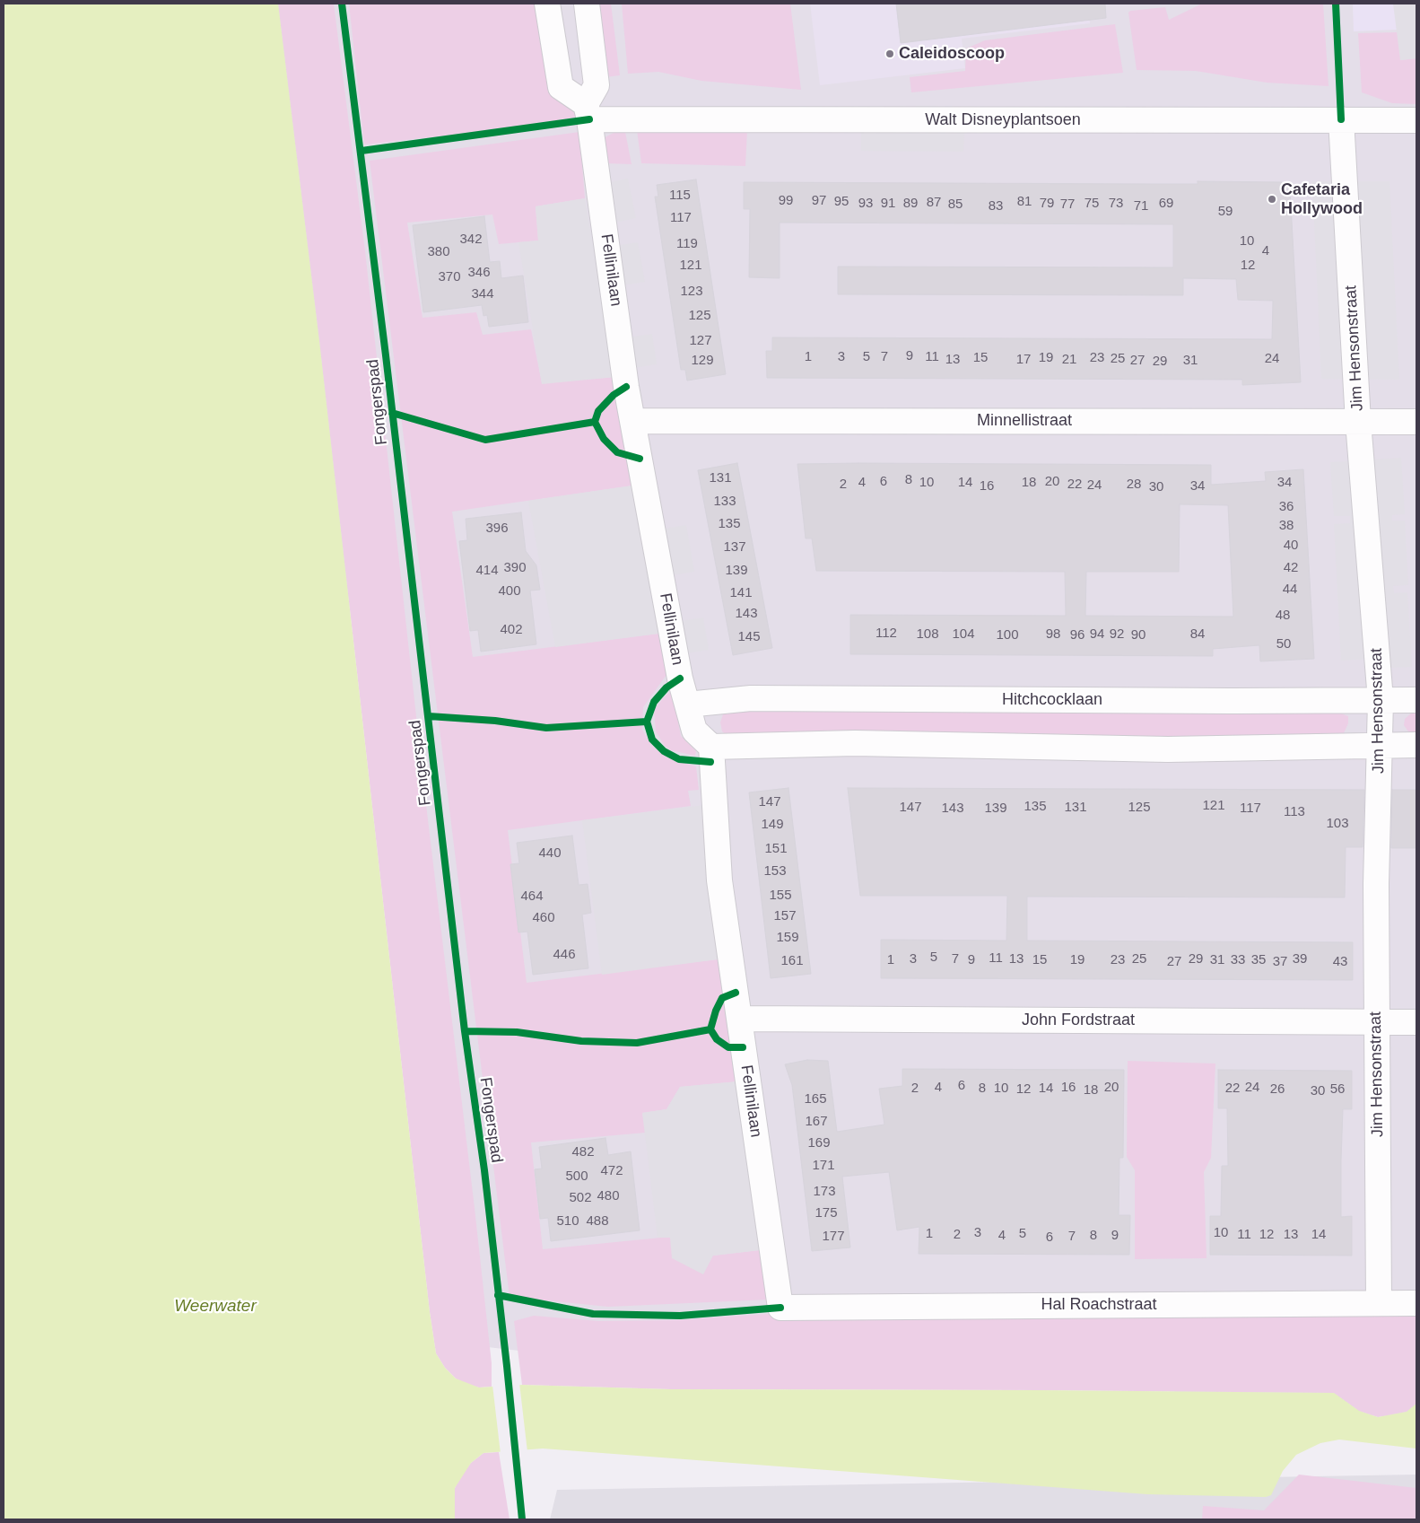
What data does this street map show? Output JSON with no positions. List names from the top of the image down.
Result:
{
  "streets": {
    "street": [
      "Walt Disneyplantsoen",
      "Fellinilaan",
      "Jim Hensonstraat",
      "Minnellistraat",
      "Hitchcocklaan",
      "John Fordstraat",
      "Hal Roachstraat"
    ],
    "cycle path": ["Fongerspad"]
  },
  "crossings": [
    ["Walt Disneyplantsoen", "Fellinilaan"],
    ["Walt Disneyplantsoen", "Jim Hensonstraat"],
    ["Fellinilaan", "Minnellistraat"],
    ["Fellinilaan", "Hitchcocklaan"],
    ["Fellinilaan", "John Fordstraat"],
    ["Fellinilaan", "Hal Roachstraat"],
    ["Jim Hensonstraat", "Minnellistraat"],
    ["Jim Hensonstraat", "Hitchcocklaan"],
    ["Jim Hensonstraat", "John Fordstraat"],
    ["Jim Hensonstraat", "Hal Roachstraat"]
  ],
  "water": ["Weerwater"],
  "places": ["Caleidoscoop", "Cafetaria Hollywood"],
  "house_numbers": [
    "115",
    "99",
    "97",
    "95",
    "81",
    "87",
    "93",
    "91",
    "89",
    "79",
    "75",
    "73",
    "69",
    "85",
    "77",
    "83",
    "71",
    "59",
    "117",
    "342",
    "10",
    "119",
    "4",
    "380",
    "121",
    "12",
    "346",
    "370",
    "123",
    "344",
    "125",
    "127",
    "9",
    "1",
    "3",
    "5",
    "7",
    "11",
    "15",
    "19",
    "23",
    "25",
    "24",
    "13",
    "17",
    "21",
    "129",
    "27",
    "31",
    "29",
    "131",
    "8",
    "6",
    "20",
    "4",
    "10",
    "14",
    "18",
    "34",
    "2",
    "22",
    "28",
    "24",
    "16",
    "34",
    "30",
    "133",
    "36",
    "135",
    "38",
    "396",
    "40",
    "137",
    "390",
    "42",
    "414",
    "139",
    "44",
    "400",
    "141",
    "143",
    "48",
    "402",
    "112",
    "108",
    "104",
    "98",
    "94",
    "92",
    "84",
    "100",
    "96",
    "90",
    "145",
    "50",
    "147",
    "121",
    "135",
    "147",
    "131",
    "125",
    "143",
    "139",
    "117",
    "113",
    "103",
    "149",
    "151",
    "440",
    "153",
    "155",
    "464",
    "157",
    "460",
    "159",
    "446",
    "5",
    "11",
    "3",
    "7",
    "13",
    "25",
    "29",
    "39",
    "1",
    "9",
    "15",
    "19",
    "23",
    "31",
    "33",
    "35",
    "161",
    "27",
    "37",
    "43",
    "6",
    "4",
    "16",
    "20",
    "24",
    "2",
    "8",
    "10",
    "14",
    "22",
    "12",
    "26",
    "56",
    "18",
    "30",
    "165",
    "167",
    "169",
    "482",
    "171",
    "472",
    "500",
    "173",
    "480",
    "502",
    "175",
    "510",
    "488",
    "3",
    "10",
    "1",
    "5",
    "2",
    "11",
    "12",
    "13",
    "14",
    "4",
    "8",
    "9",
    "177",
    "7",
    "6"
  ]
}
